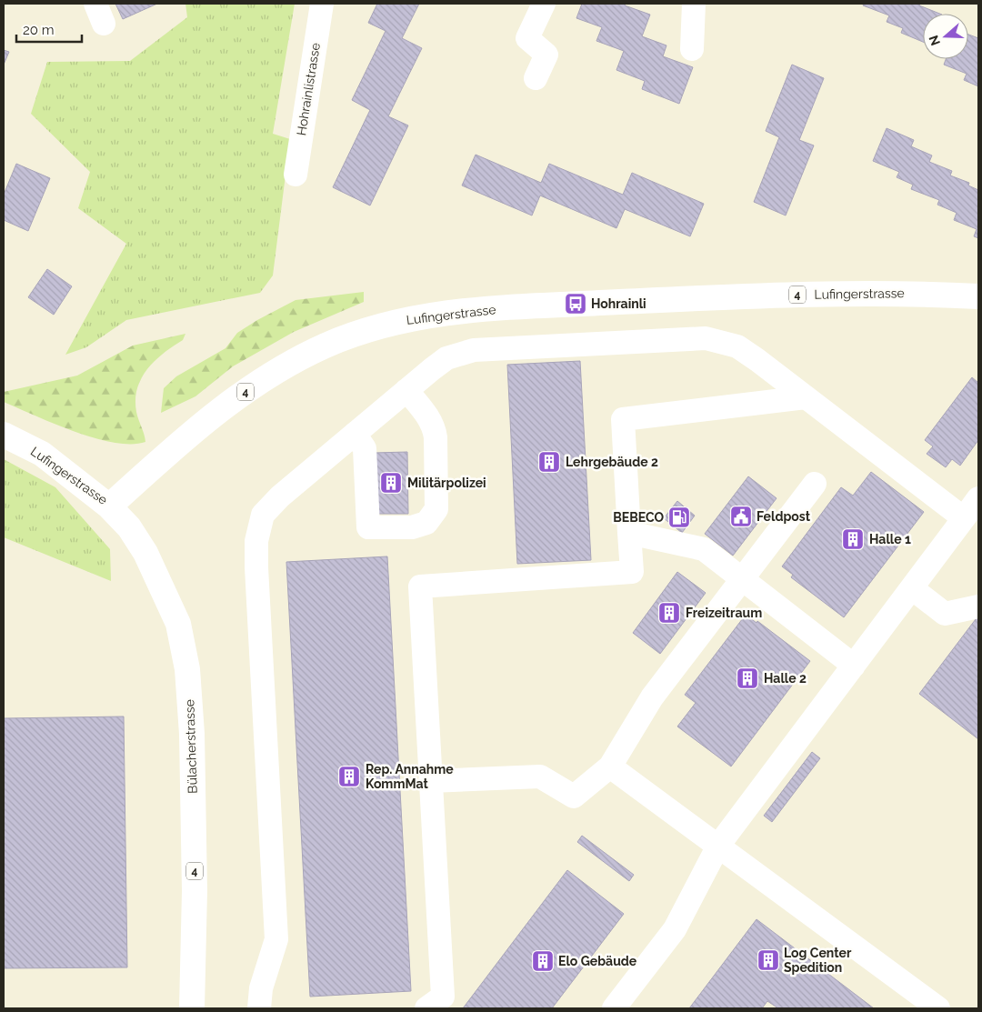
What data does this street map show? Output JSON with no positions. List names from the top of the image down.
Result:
{
  "streets": {
    "main road": ["Lufingerstrasse", "4", "Bülacherstrasse"],
    "street": ["Hohrainlistrasse"]
  },
  "crossings": [
    ["Lufingerstrasse", "Bülacherstrasse"]
  ],
  "places": {
    "bus stop": ["Hohrainli"],
    "building": [
      "Lehrgebäude 2",
      "Militärpolizei",
      "Halle 1",
      "Freizeitraum",
      "Halle 2",
      "Rep. Annahme KommMat",
      "Log Center Spedition",
      "Elo Gebäude"
    ],
    "public building": ["Feldpost"],
    "fuel station": ["BEBECO"]
  },
  "scale_bar": "20 m",
  "north": "left"
}
